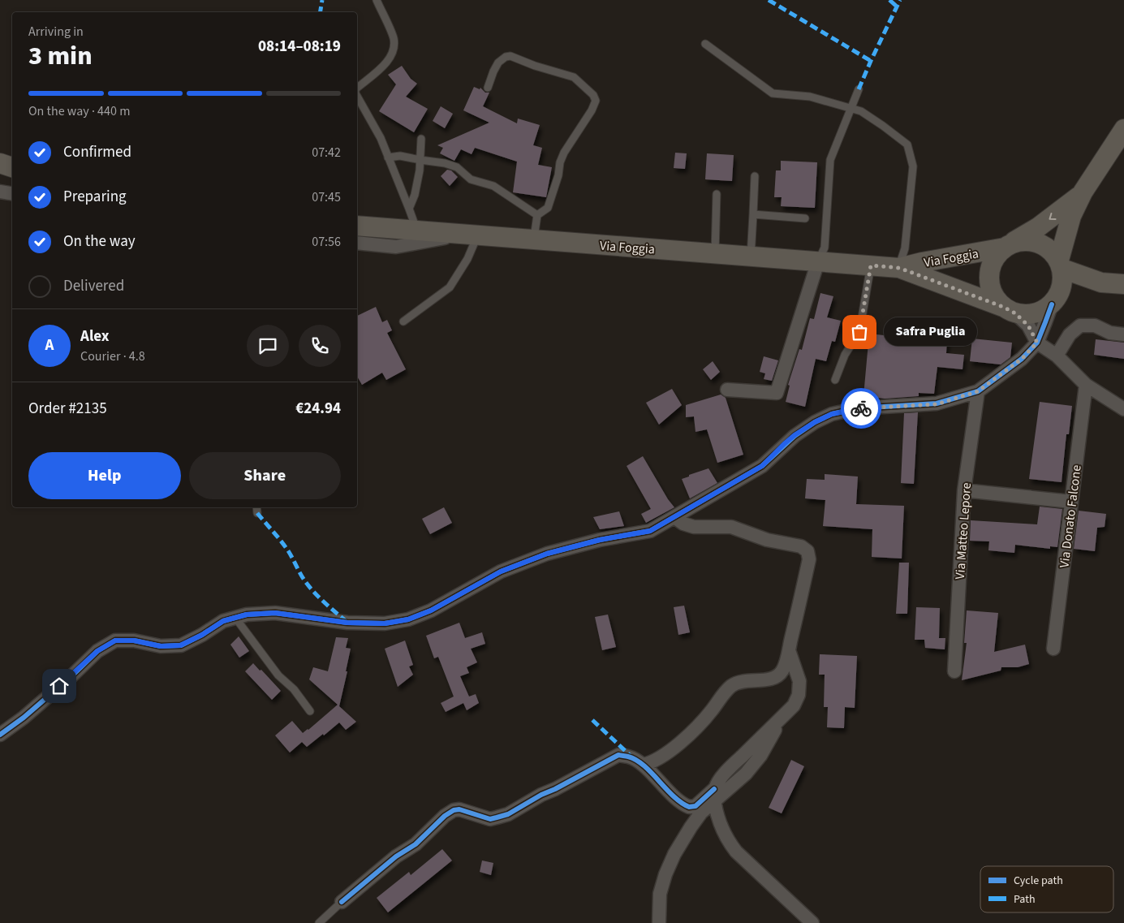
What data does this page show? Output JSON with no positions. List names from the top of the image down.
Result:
{
  "streets": {
    "main road": ["Via Foggia"],
    "street": ["Via Donato Falcone", "Via Matteo Lepore"]
  },
  "places": ["Safra Puglia"],
  "legend": ["Cycle path", "Path"],
  "page": {
    "heading": ["3 min", "Arriving in", "08:14–08:19"],
    "panel": [
      "Alex",
      "Courier · 4.8",
      "Order #2135",
      "€24.94"
    ],
    "bar": "On the way · 440 m",
    "list": [
      ["Confirmed", "07:42"],
      ["Preparing", "07:45"],
      ["On the way", "07:56"],
      "Delivered"
    ],
    "bubble": "Safra Puglia",
    "round": "A",
    "buttons": ["Help", "Share"]
  }
}
